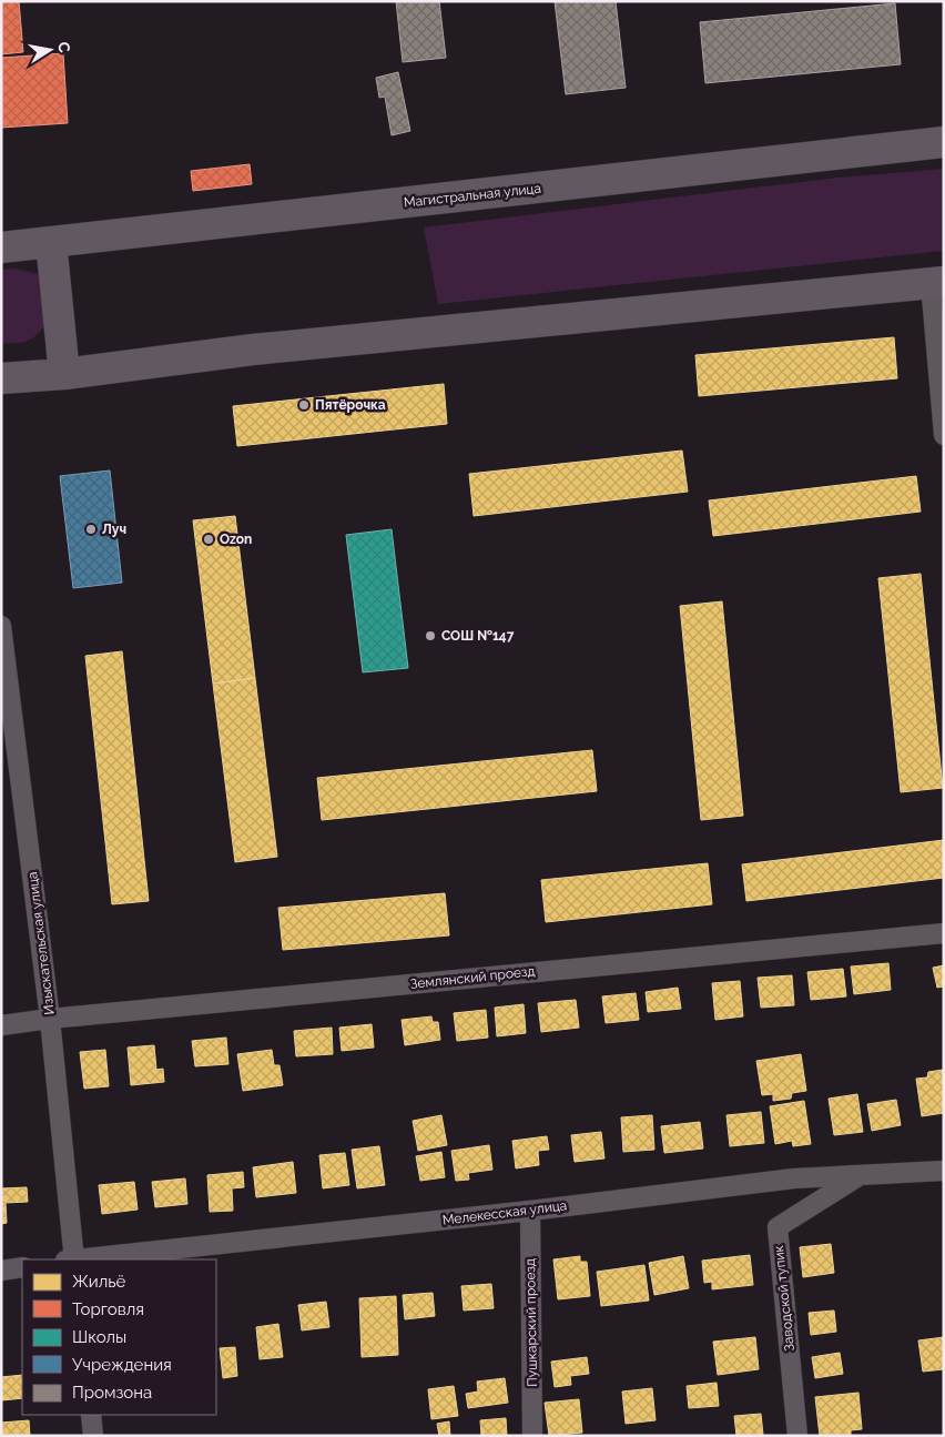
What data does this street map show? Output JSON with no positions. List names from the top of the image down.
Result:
{
  "streets": {
    "main road": ["Магистральная улица"],
    "street": [
      "Изыскательская улица",
      "Землянский проезд",
      "Мелекесская улица",
      "Заводской тупик",
      "Пушкарский проезд"
    ]
  },
  "crossings": [
    ["Изыскательская улица", "Землянский проезд"],
    ["Мелекесская улица", "Заводской тупик"],
    ["Мелекесская улица", "Пушкарский проезд"]
  ],
  "places": [
    "Пятёрочка",
    "Луч",
    "Ozon",
    "СОШ №147"
  ],
  "legend": [
    "Жильё",
    "Торговля",
    "Школы",
    "Учреждения",
    "Промзона"
  ],
  "north": "right"
}
